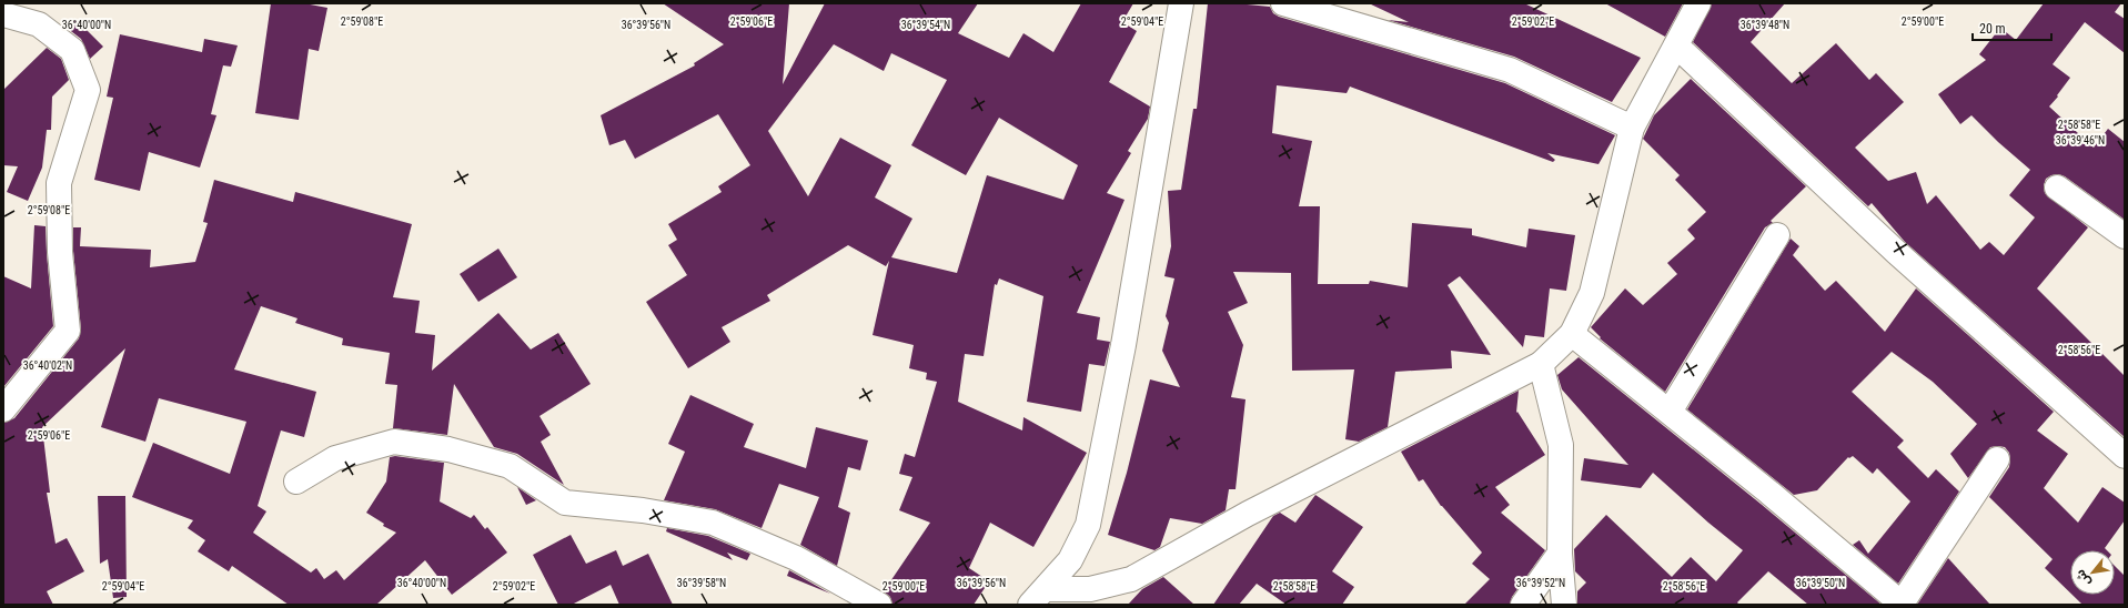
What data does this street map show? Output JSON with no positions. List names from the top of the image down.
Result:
{
  "scale_bar": "20 m",
  "north": "bottom left",
  "coordinates": [
    "2°59'08\"E",
    "2°59'06\"E",
    "2°59'04\"E",
    "2°59'02\"E",
    "2°59'00\"E",
    "36°40'00\"N",
    "36°39'56\"N",
    "36°39'54\"N",
    "36°39'48\"N",
    "2°58'58\"E",
    "36°39'46\"N",
    "2°58'56\"E",
    "36°40'02\"N",
    "36°39'58\"N",
    "36°39'52\"N",
    "36°39'50\"N"
  ]
}
